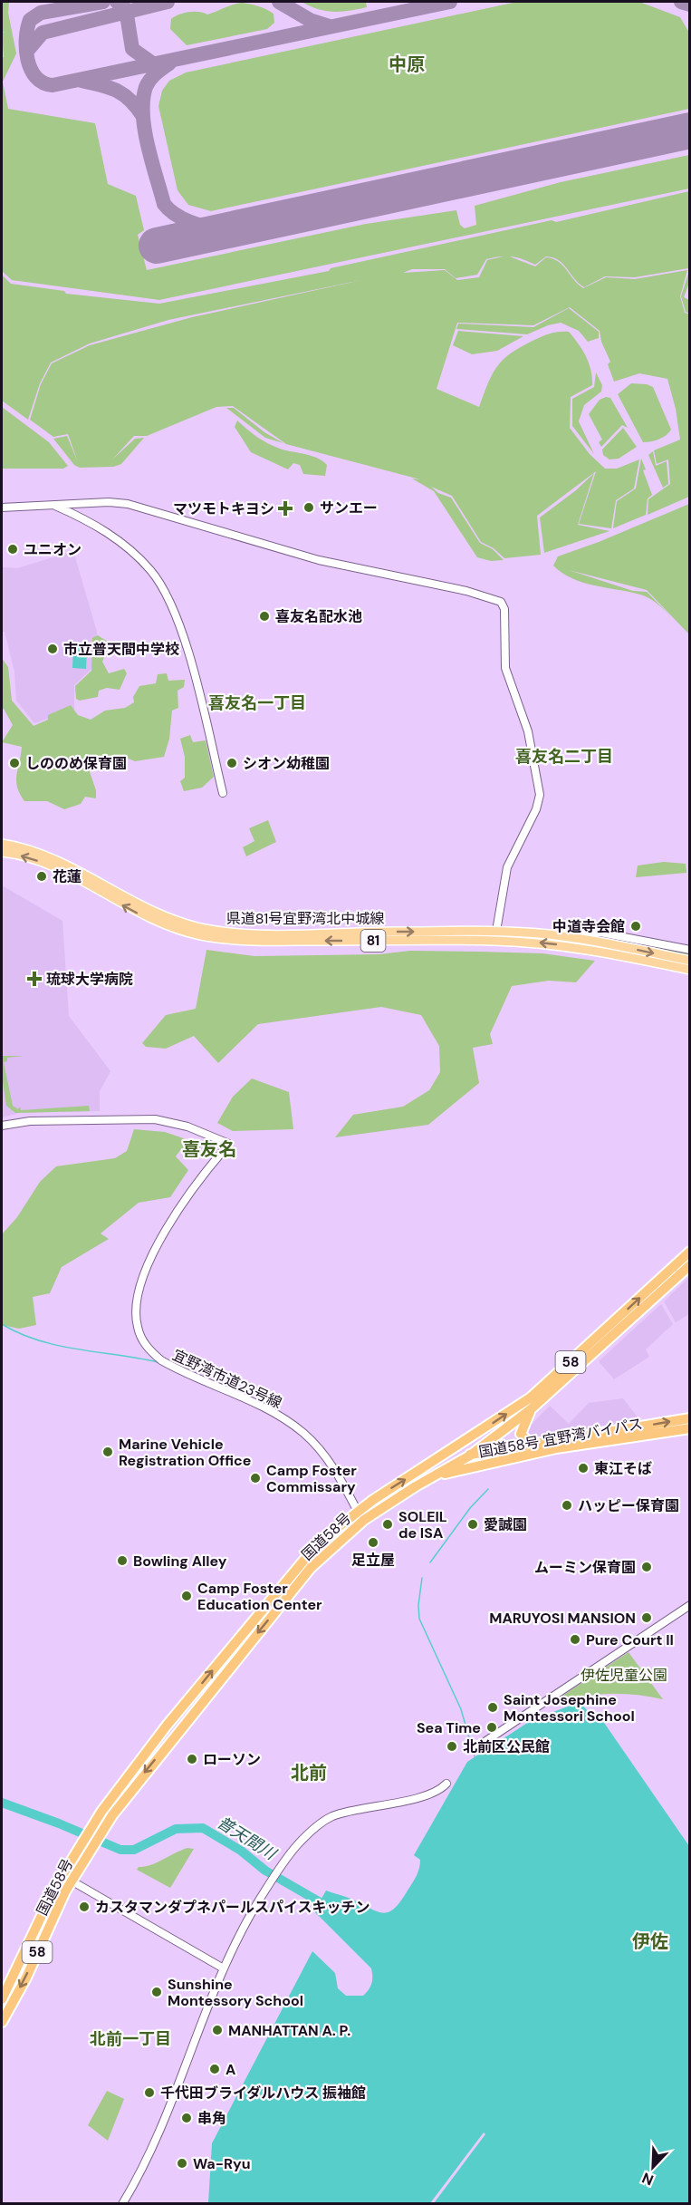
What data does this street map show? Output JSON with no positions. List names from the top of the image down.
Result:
{
  "streets": {
    "highway": ["58", "国道58号 宜野湾バイパス", "国道58号"],
    "main road": ["県道81号宜野湾北中城線", "81"],
    "street": ["宜野湾市道23号線"]
  },
  "crossings": [
    ["58", "国道58号 宜野湾バイパス"],
    ["58", "国道58号"],
    ["宜野湾市道23号線", "国道58号"],
    ["国道58号 宜野湾バイパス", "国道58号"]
  ],
  "districts": [
    "中原",
    "喜友名一丁目",
    "喜友名二丁目",
    "喜友名",
    "北前",
    "伊佐",
    "北前一丁目"
  ],
  "water": ["普天間川"],
  "parks": ["伊佐児童公園"],
  "places": {
    "other": [
      "サンエー",
      "ユニオン",
      "喜友名配水池",
      "市立普天間中学校",
      "しののめ保育園",
      "シオン幼稚園",
      "花蓮",
      "中道寺会館",
      "Marine Vehicle Registration Office",
      "東江そば",
      "Camp Foster Commissary",
      "ハッピー保育園",
      "SOLEIL de ISA",
      "愛誠園",
      "足立屋",
      "Bowling Alley",
      "ムーミン保育園",
      "Camp Foster Education Center",
      "MARUYOSI MANSION",
      "Pure Court II",
      "Saint Josephine Montessori School",
      "Sea Time",
      "北前区公民館",
      "ローソン",
      "カスタマンダプネパールスパイスキッチン",
      "Sunshine Montessory School",
      "MANHATTAN A. P.",
      "A",
      "千代田ブライダルハウス 振袖館",
      "串角",
      "Wa-Ryu"
    ],
    "health": ["マツモトキヨシ", "琉球大学病院"]
  },
  "north": "bottom left"
}
